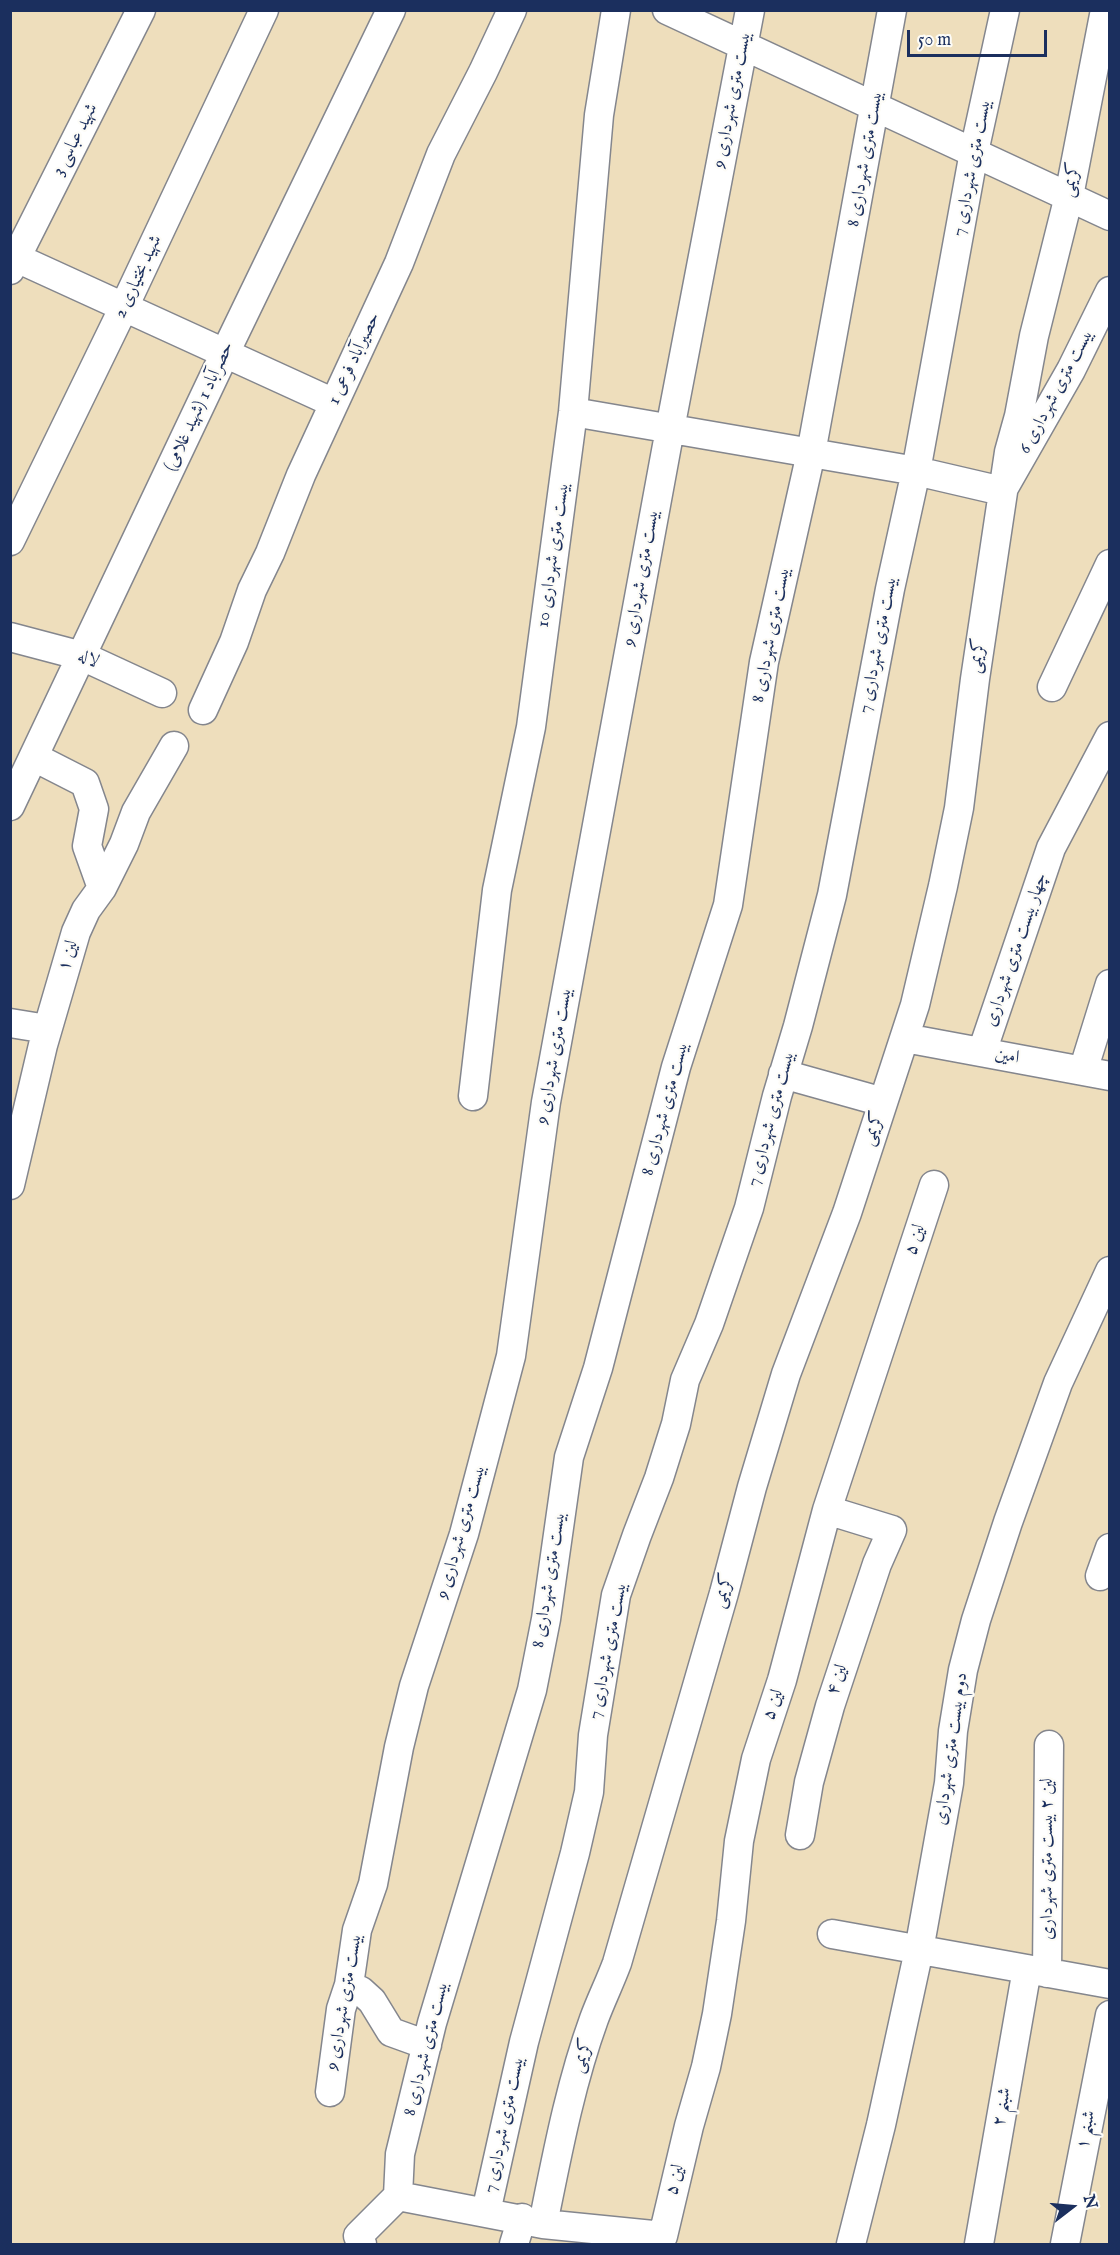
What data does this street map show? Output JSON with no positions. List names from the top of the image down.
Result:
{
  "streets": {
    "street": [
      "بیست متری شهرداری 9",
      "شهید عباسی 3",
      "بیست متری شهرداری 8",
      "بیست متری شهرداری 7",
      "کریمی",
      "شهید بختیاری 2",
      "حصیرآباد فرعی 1",
      "بیست متری شهرداری 6",
      "حصرآباد 1 (شهید غلامی)",
      "بیست متری شهرداری 10",
      "لاله",
      "چهار بیست متری شهرداری",
      "لین ۱",
      "امین",
      "لین ۵",
      "لین ۴",
      "دوم بیست متری شهرداری",
      "لین ۲ بیست متری شهرداری",
      "شبنم ۲",
      "شبنم ۱"
    ]
  },
  "crossings": [
    ["کریمی", "بیست متری شهرداری 6"],
    ["کریمی", "امین"],
    ["حصرآباد 1 (شهید غلامی)", "لاله"],
    ["چهار بیست متری شهرداری", "امین"],
    ["لین ۵", "لین ۴"],
    ["لین ۲ بیست متری شهرداری", "شبنم ۲"]
  ],
  "scale_bar": "50 m",
  "north": "right"
}
